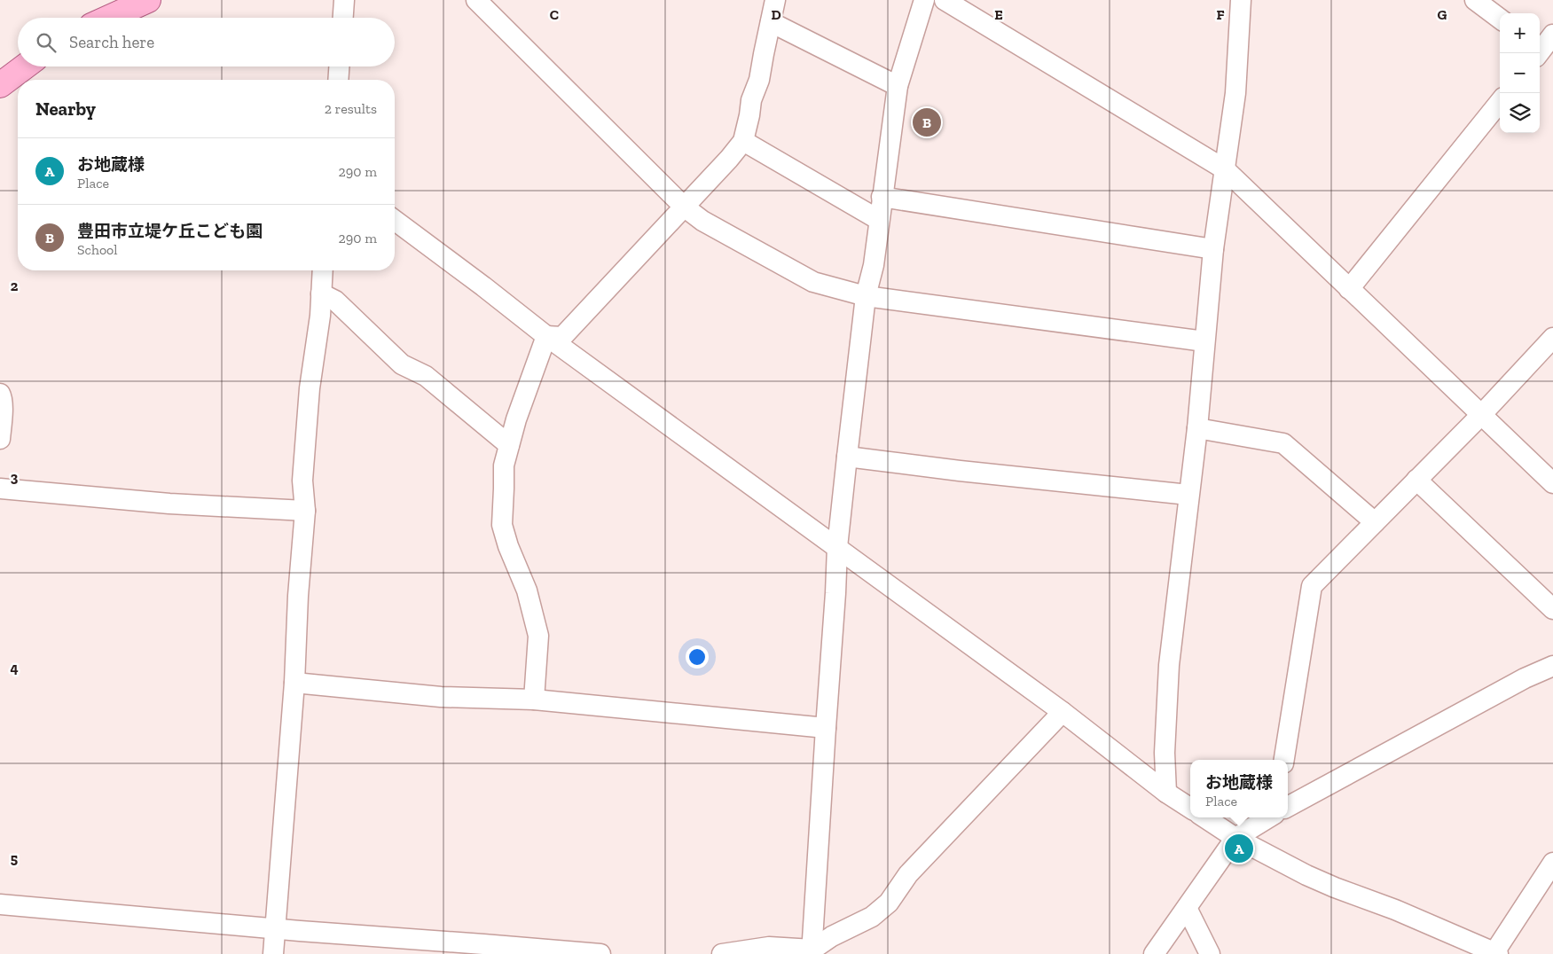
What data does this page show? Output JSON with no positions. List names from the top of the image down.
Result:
{
  "page": {
    "map_buttons": ["+", "−"],
    "search": "Search here",
    "heading": ["Nearby", "2 results"],
    "pins": ["B", "A"],
    "list": [
      {
        "mark": "A",
        "name": "お地蔵様",
        "note": "Place",
        "value": "290 m"
      },
      {
        "mark": "B",
        "name": "豊田市立堤ケ丘こども園",
        "note": "School",
        "value": "290 m"
      }
    ],
    "popup": ["お地蔵様", "Place"]
  },
  "grid": {
    "columns": [
      "C",
      "D",
      "E",
      "F",
      "G"
    ],
    "rows": [
      "2",
      "3",
      "4",
      "5"
    ]
  }
}
